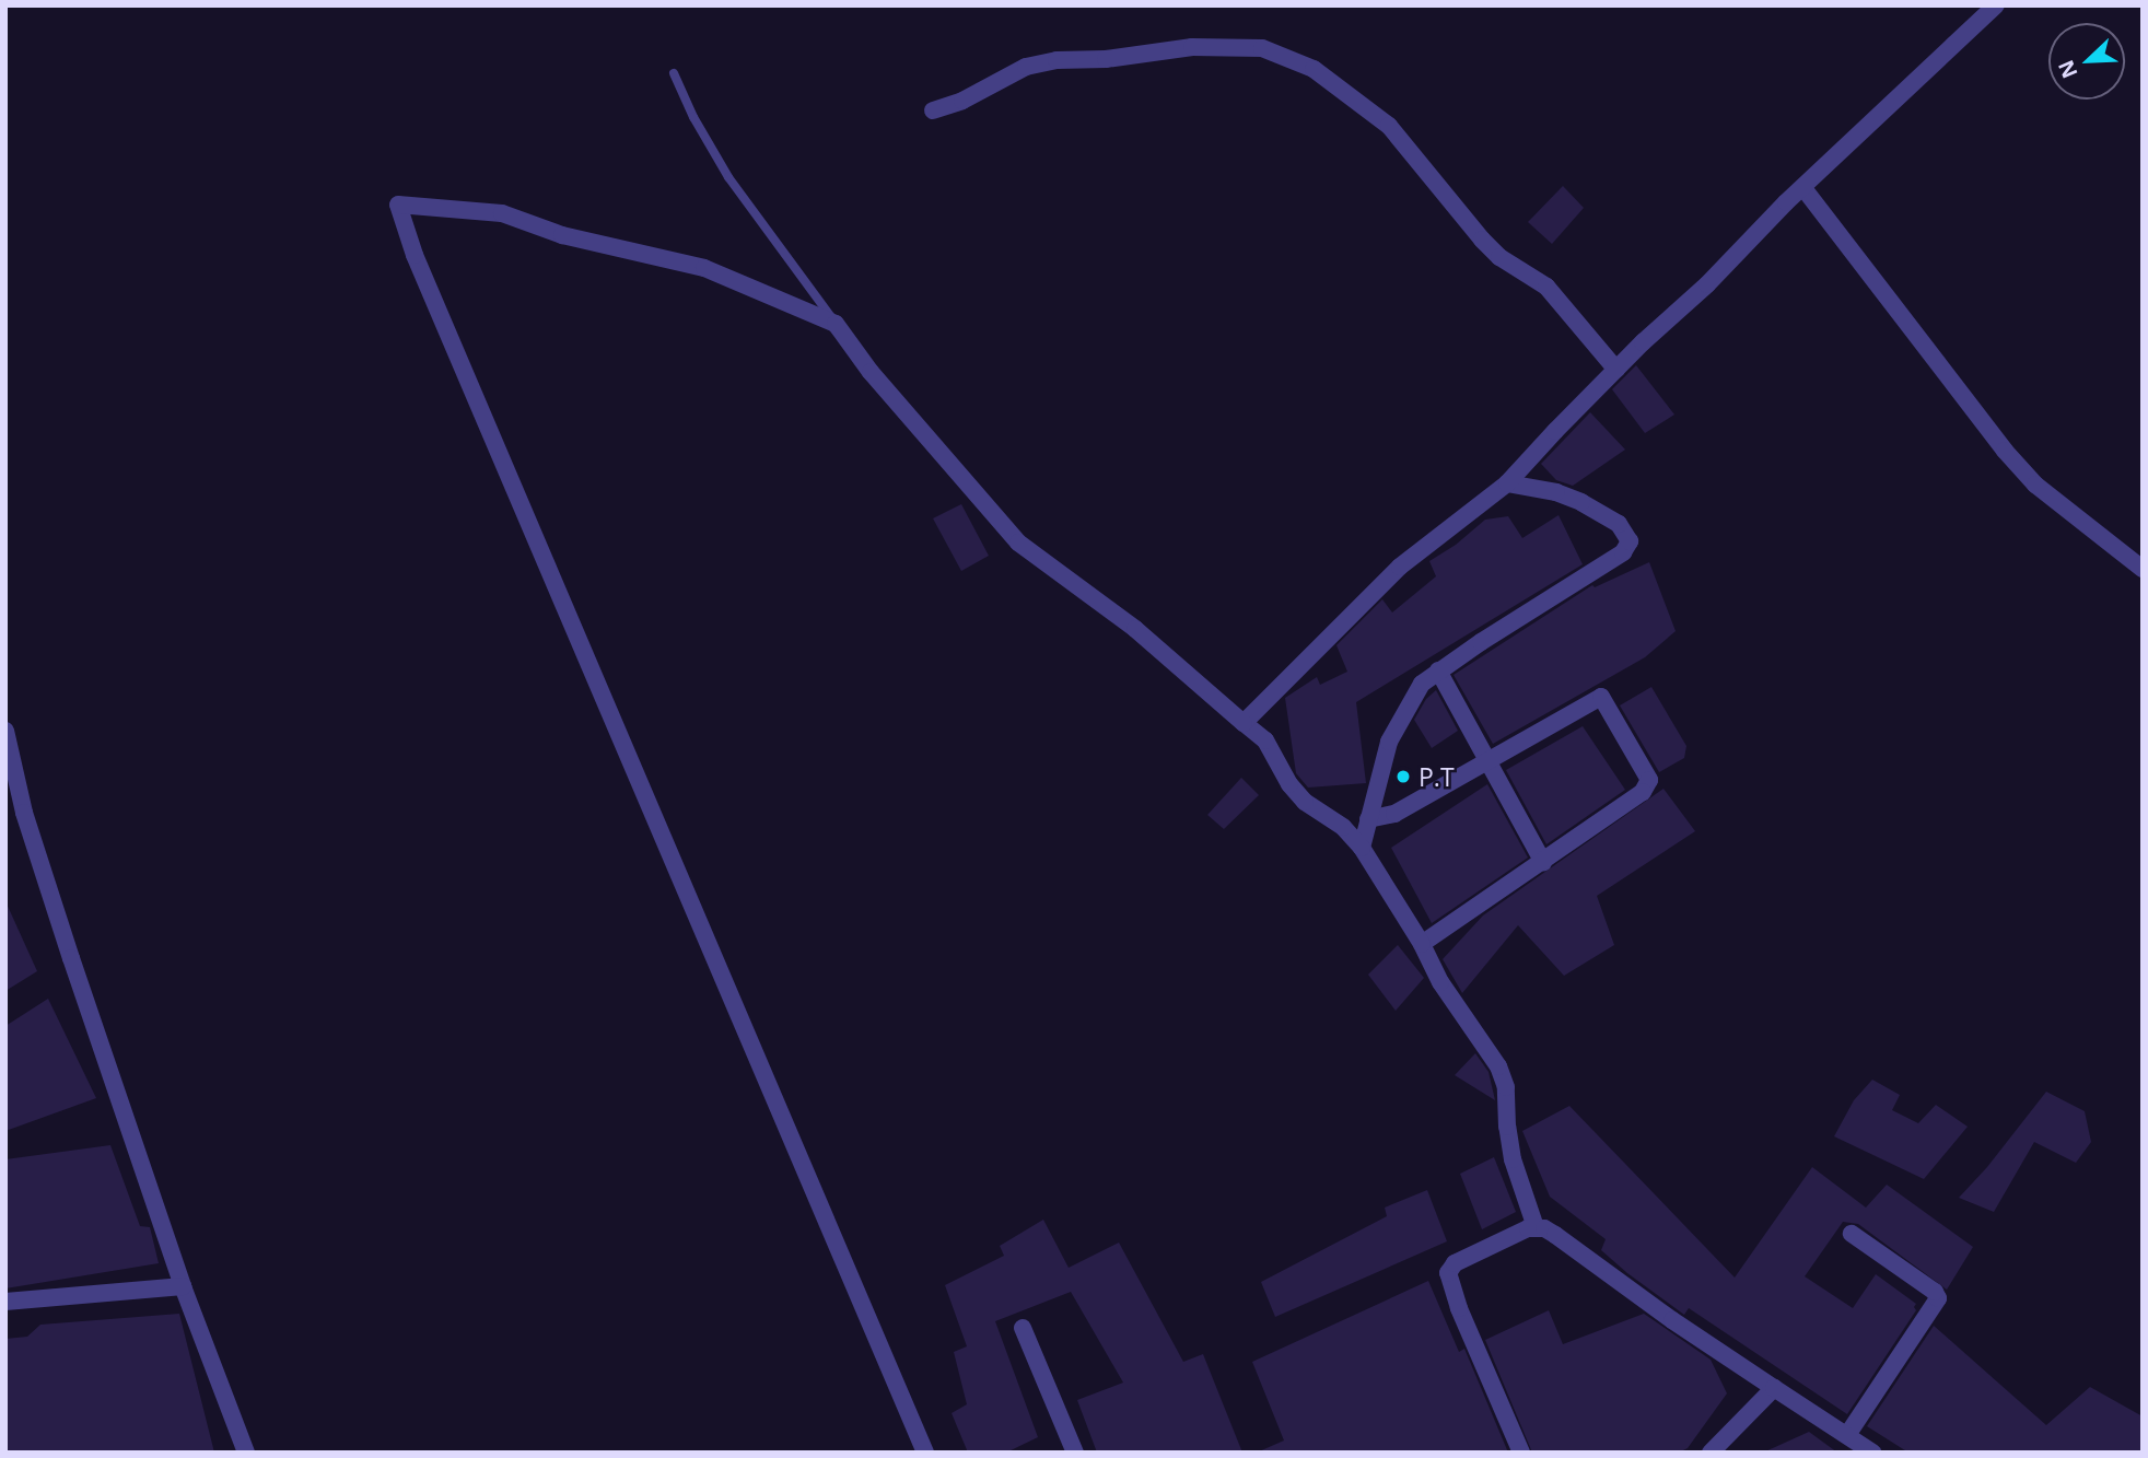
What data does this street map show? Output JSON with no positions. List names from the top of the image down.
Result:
{
  "places": ["P.T"],
  "north": "bottom left"
}
